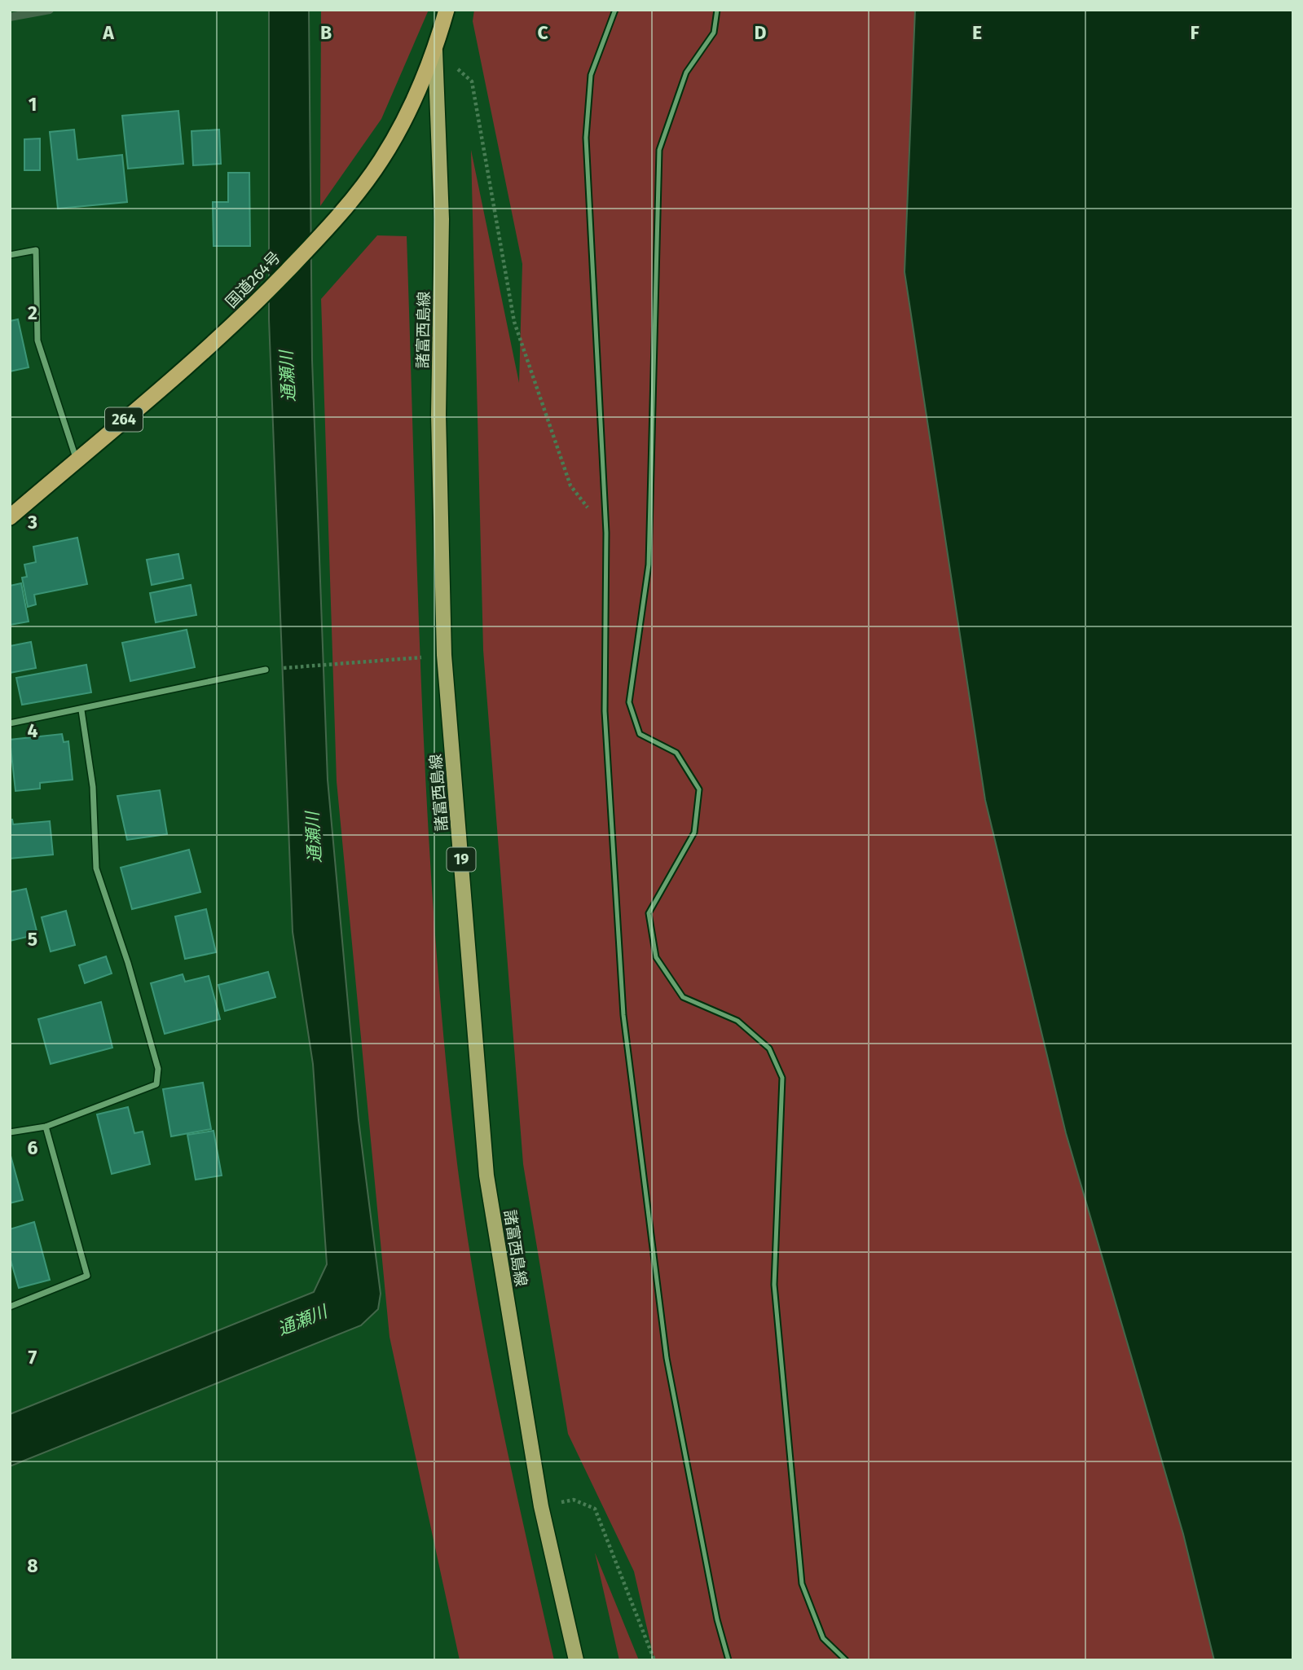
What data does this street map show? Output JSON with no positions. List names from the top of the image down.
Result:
{
  "streets": {
    "highway": ["国道264号", "264"],
    "main road": ["諸富西島線", "19"]
  },
  "crossings": [
    ["国道264号", "諸富西島線"]
  ],
  "water": ["通瀬川"],
  "grid": {
    "columns": [
      "A",
      "B",
      "C",
      "D",
      "E",
      "F"
    ],
    "rows": [
      "1",
      "2",
      "3",
      "4",
      "5",
      "6",
      "7",
      "8"
    ]
  }
}
